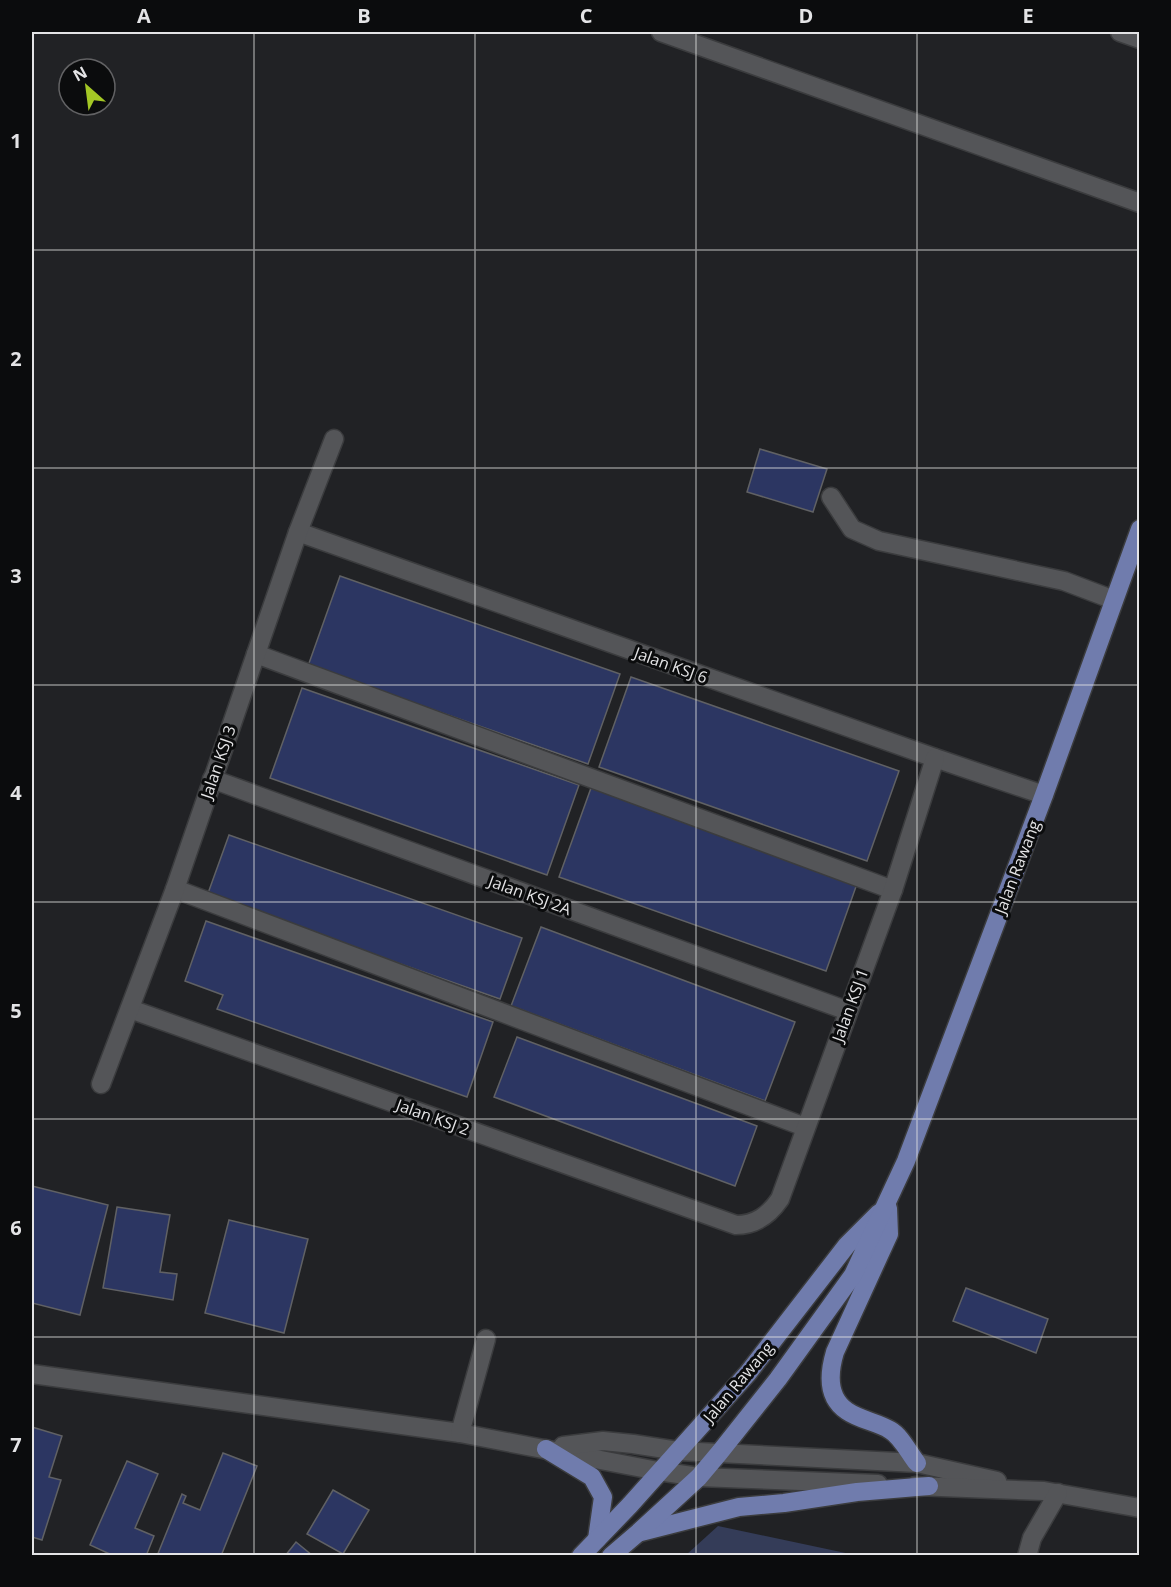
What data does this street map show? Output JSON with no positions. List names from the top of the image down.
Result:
{
  "streets": {
    "main road": ["Jalan Rawang"],
    "street": [
      "Jalan KSJ 6",
      "Jalan KSJ 3",
      "Jalan KSJ 2A",
      "Jalan KSJ 1",
      "Jalan KSJ 2"
    ]
  },
  "crossings": [
    ["Jalan KSJ 6", "Jalan KSJ 3"],
    ["Jalan KSJ 6", "Jalan Rawang"],
    ["Jalan KSJ 6", "Jalan KSJ 1"],
    ["Jalan KSJ 3", "Jalan KSJ 2A"],
    ["Jalan KSJ 3", "Jalan KSJ 2"],
    ["Jalan KSJ 2A", "Jalan KSJ 1"],
    ["Jalan KSJ 1", "Jalan KSJ 2"]
  ],
  "north": "top left",
  "grid": {
    "columns": [
      "A",
      "B",
      "C",
      "D",
      "E"
    ],
    "rows": [
      "1",
      "2",
      "3",
      "4",
      "5",
      "6",
      "7"
    ]
  }
}
